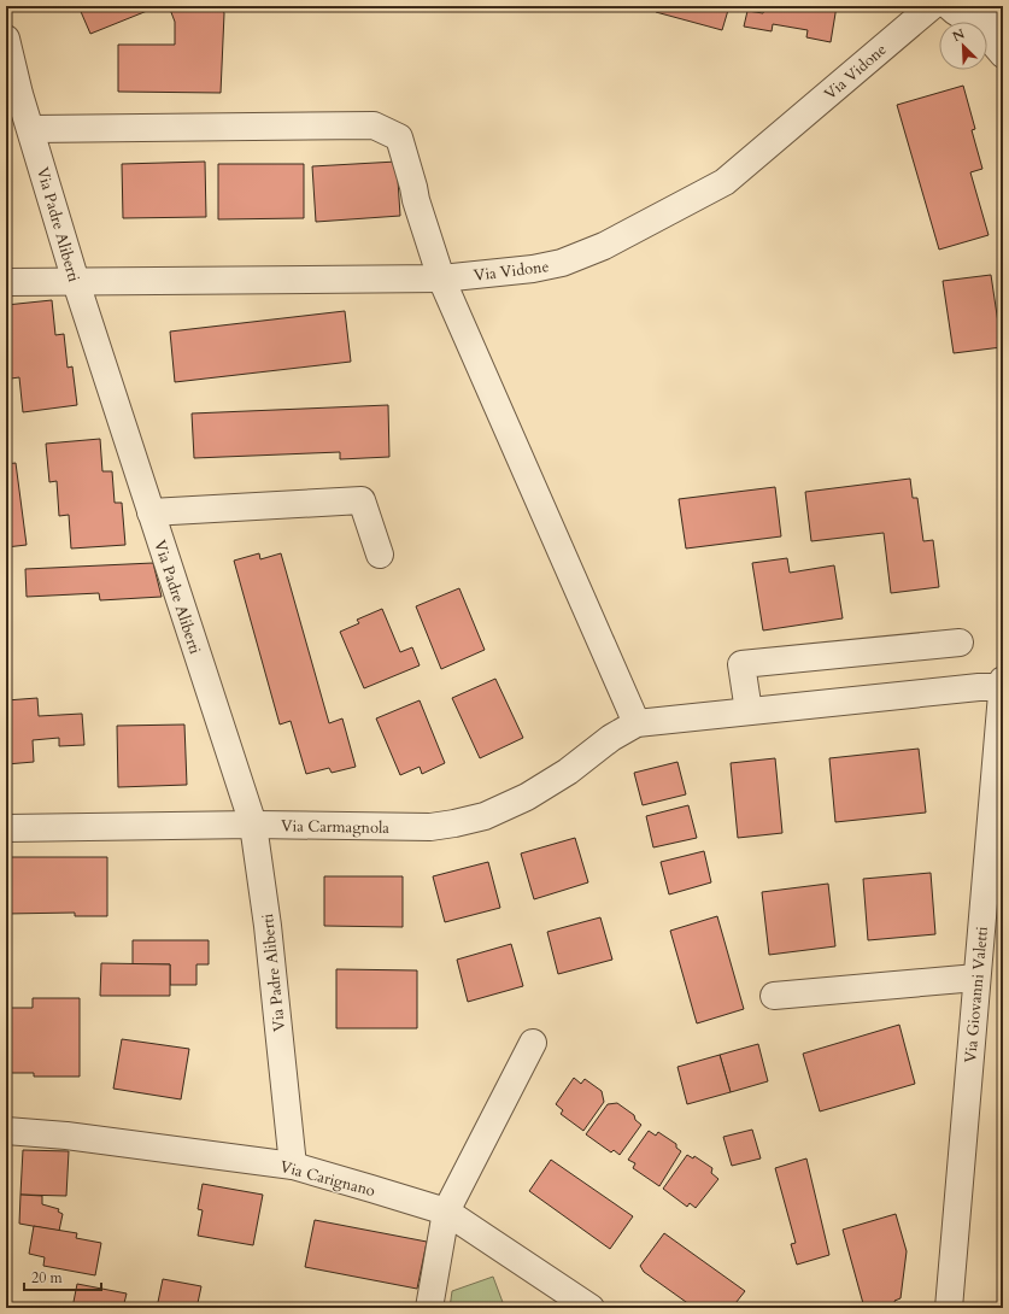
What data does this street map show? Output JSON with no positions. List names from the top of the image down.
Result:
{
  "streets": {
    "street": [
      "Via Vidone",
      "Via Padre Aliberti",
      "Via Carmagnola",
      "Via Giovanni Valetti",
      "Via Carignano"
    ]
  },
  "crossings": [
    ["Via Vidone", "Via Padre Aliberti"],
    ["Via Padre Aliberti", "Via Carmagnola"],
    ["Via Padre Aliberti", "Via Carignano"]
  ],
  "scale_bar": "20 m",
  "north": "top left"
}
